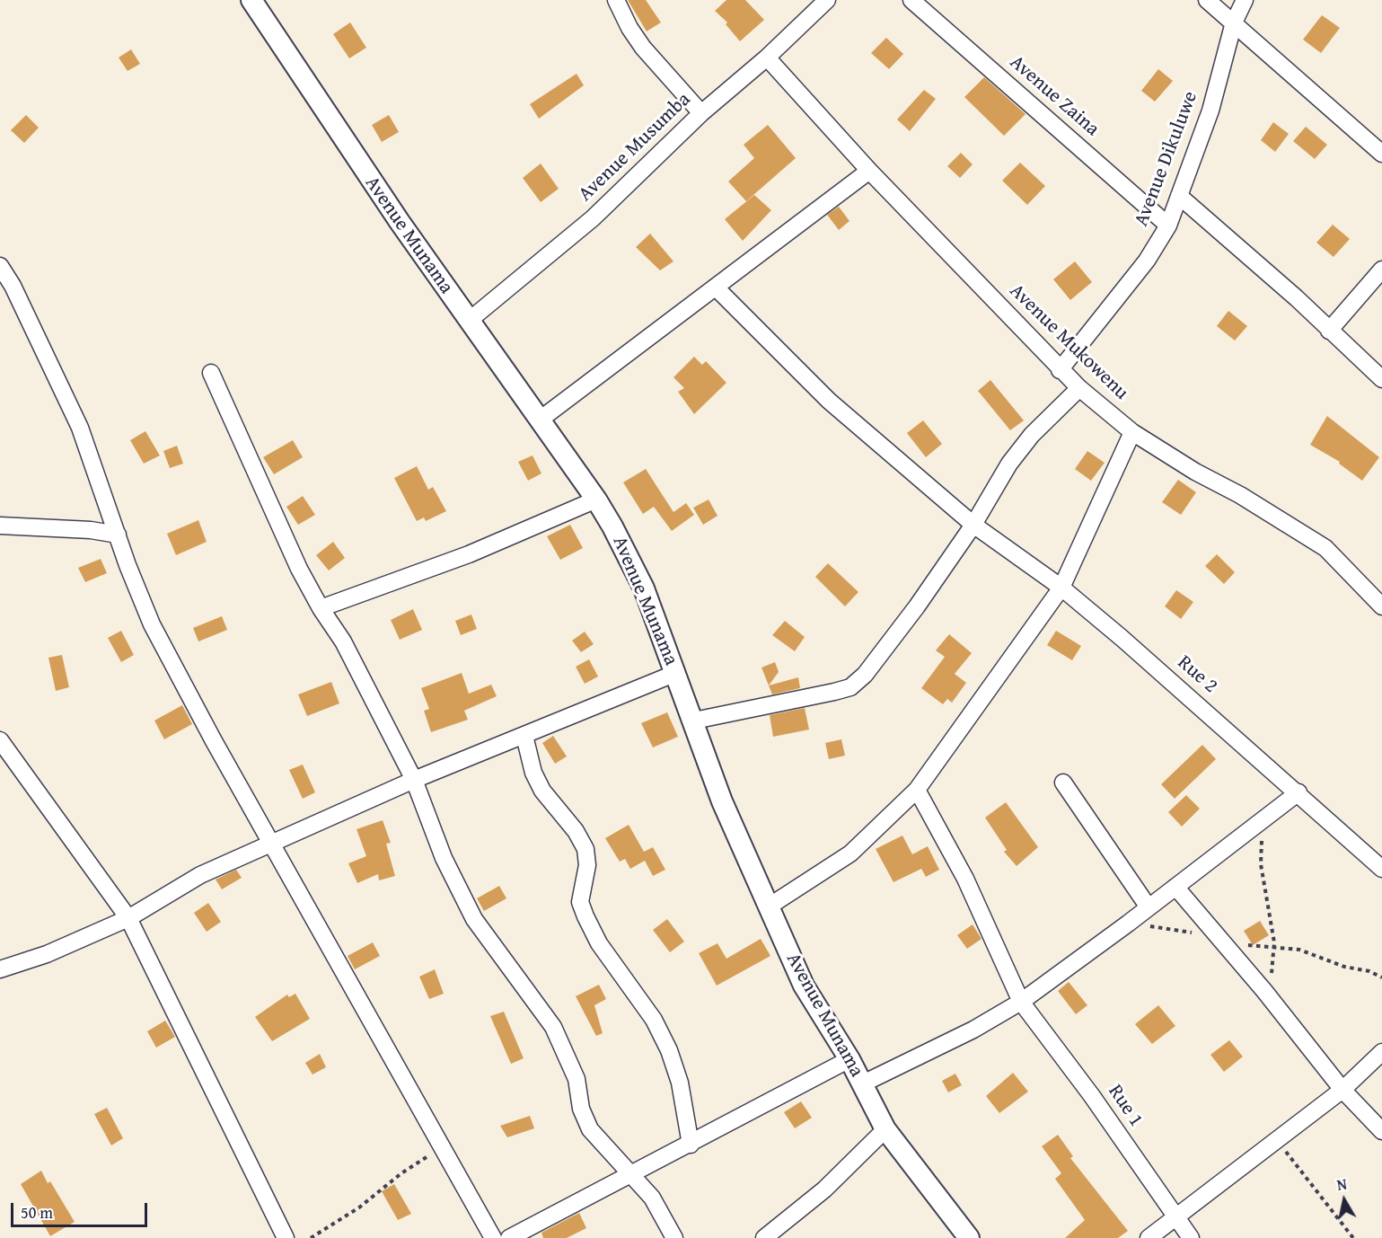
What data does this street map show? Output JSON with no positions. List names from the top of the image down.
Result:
{
  "streets": {
    "street": [
      "Avenue Zaina",
      "Avenue Musumba",
      "Avenue Dikuluwe",
      "Avenue Munama",
      "Avenue Mukowenu",
      "Rue 2",
      "Rue 1"
    ]
  },
  "crossings": [
    ["Avenue Zaina", "Avenue Dikuluwe"],
    ["Avenue Musumba", "Avenue Munama"],
    ["Avenue Musumba", "Avenue Mukowenu"],
    ["Avenue Dikuluwe", "Avenue Mukowenu"]
  ],
  "scale_bar": "50 m",
  "north": "top"
}
